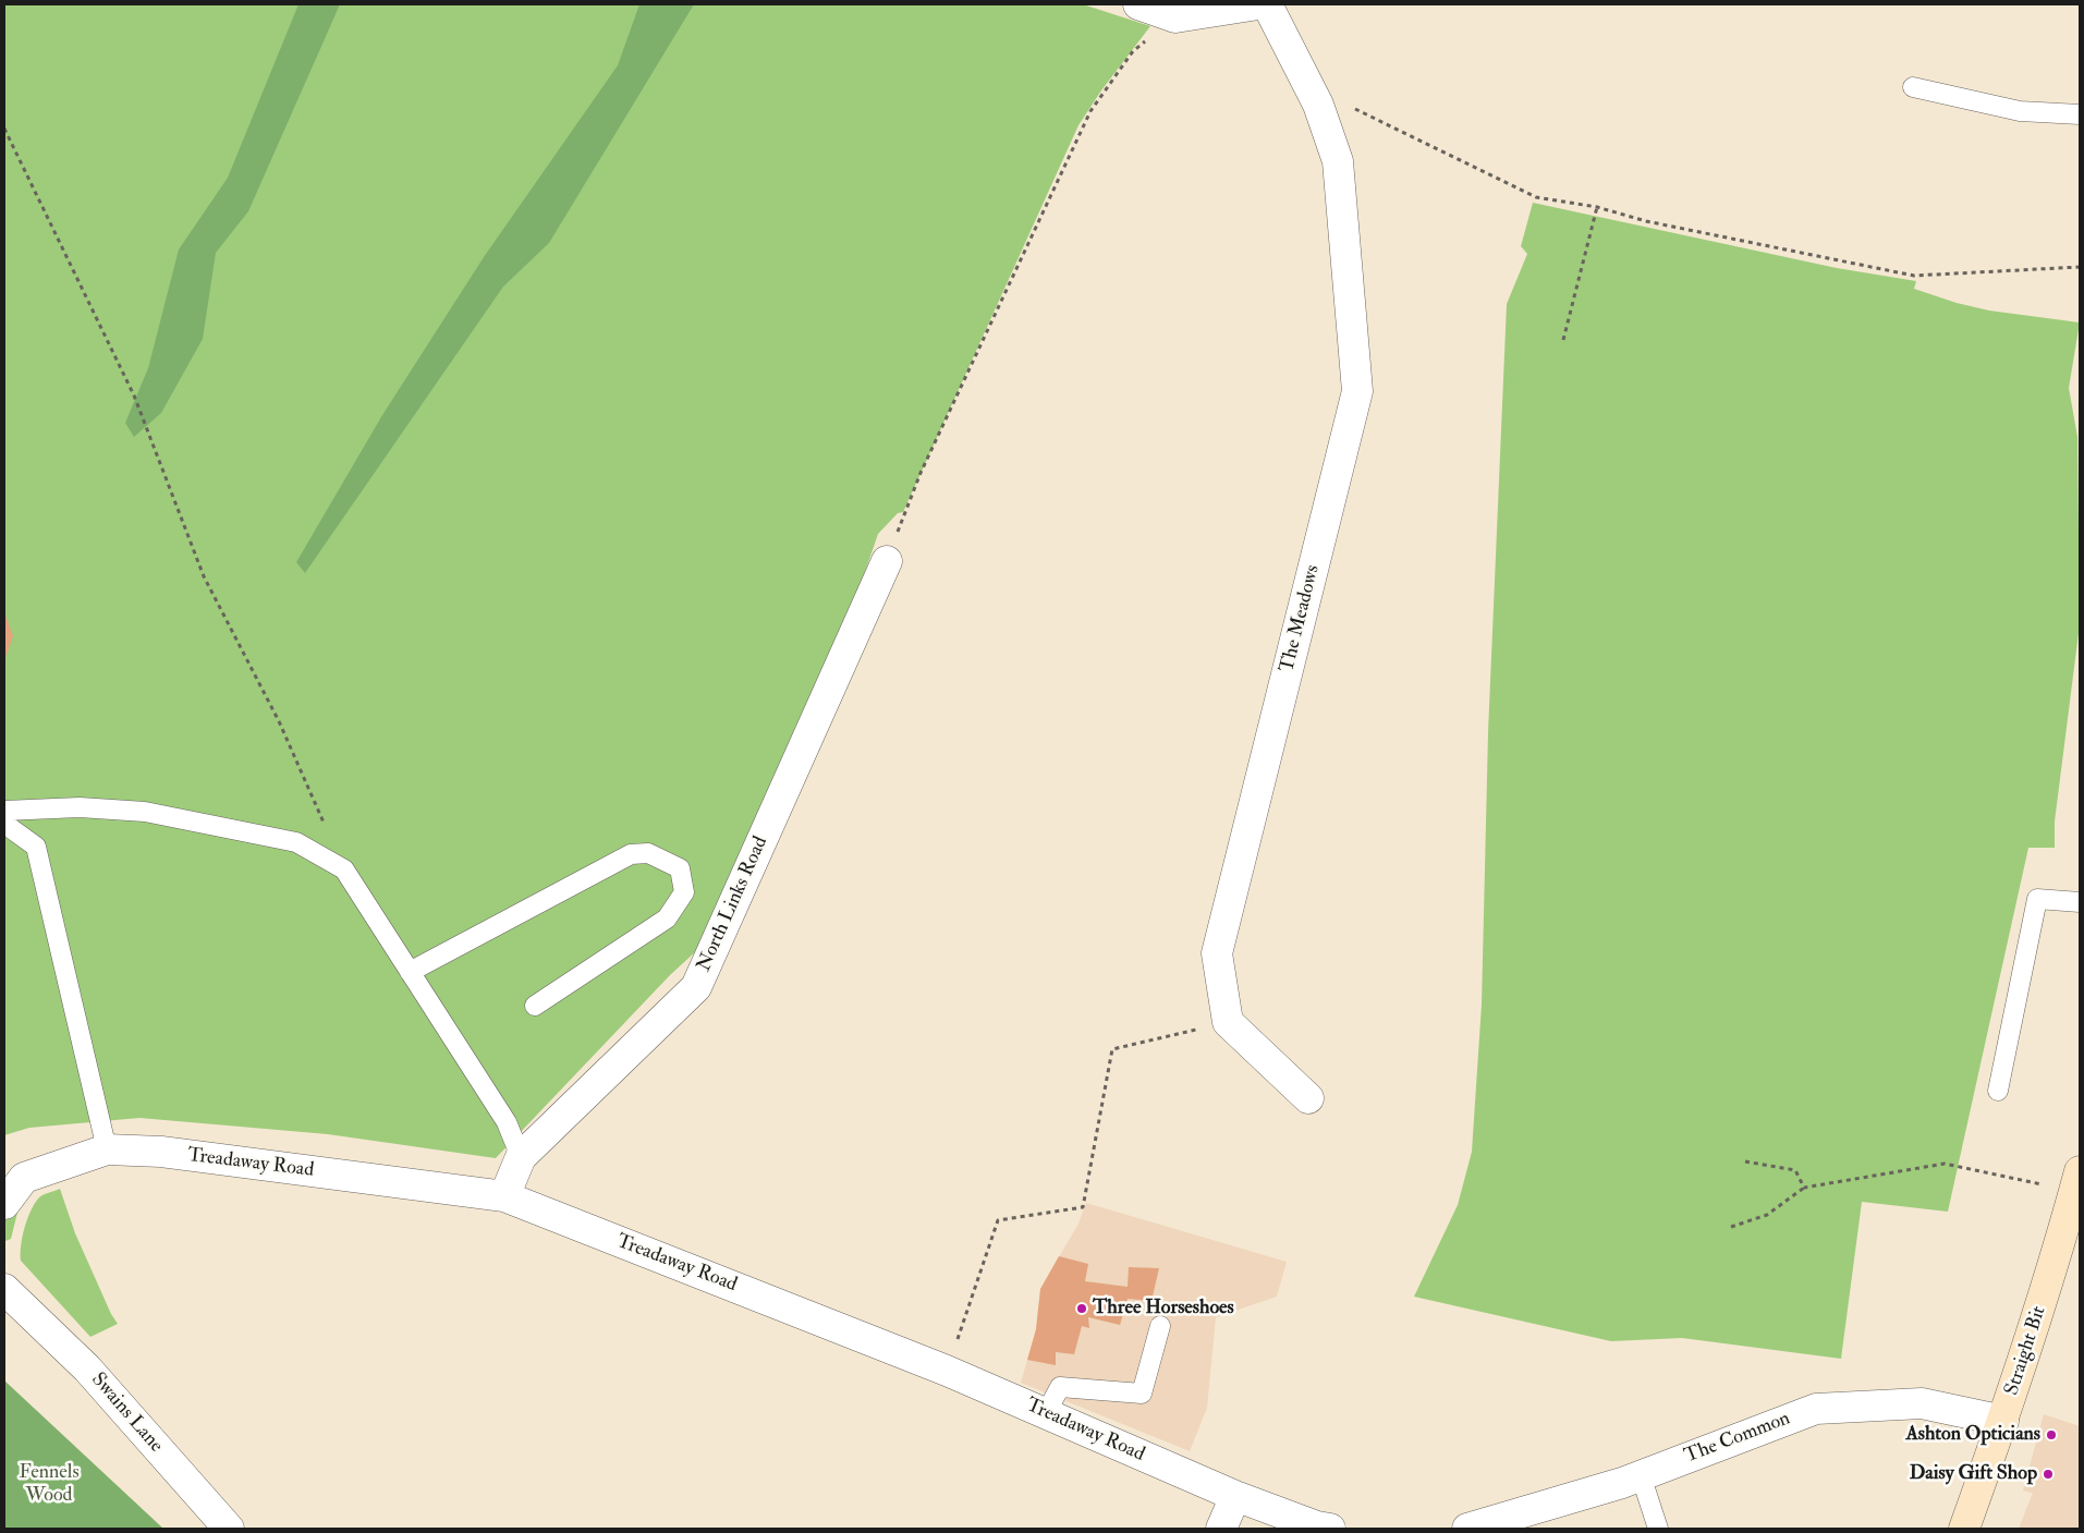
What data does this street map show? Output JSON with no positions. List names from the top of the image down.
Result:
{
  "streets": {
    "street": [
      "The Meadows",
      "North Links Road",
      "Treadaway Road",
      "Straight Bit",
      "Swains Lane",
      "The Common"
    ]
  },
  "crossings": [
    ["North Links Road", "Treadaway Road"],
    ["Straight Bit", "The Common"]
  ],
  "parks": ["Fennels Wood"],
  "places": ["Three Horseshoes", "Ashton Opticians", "Daisy Gift Shop"]
}
